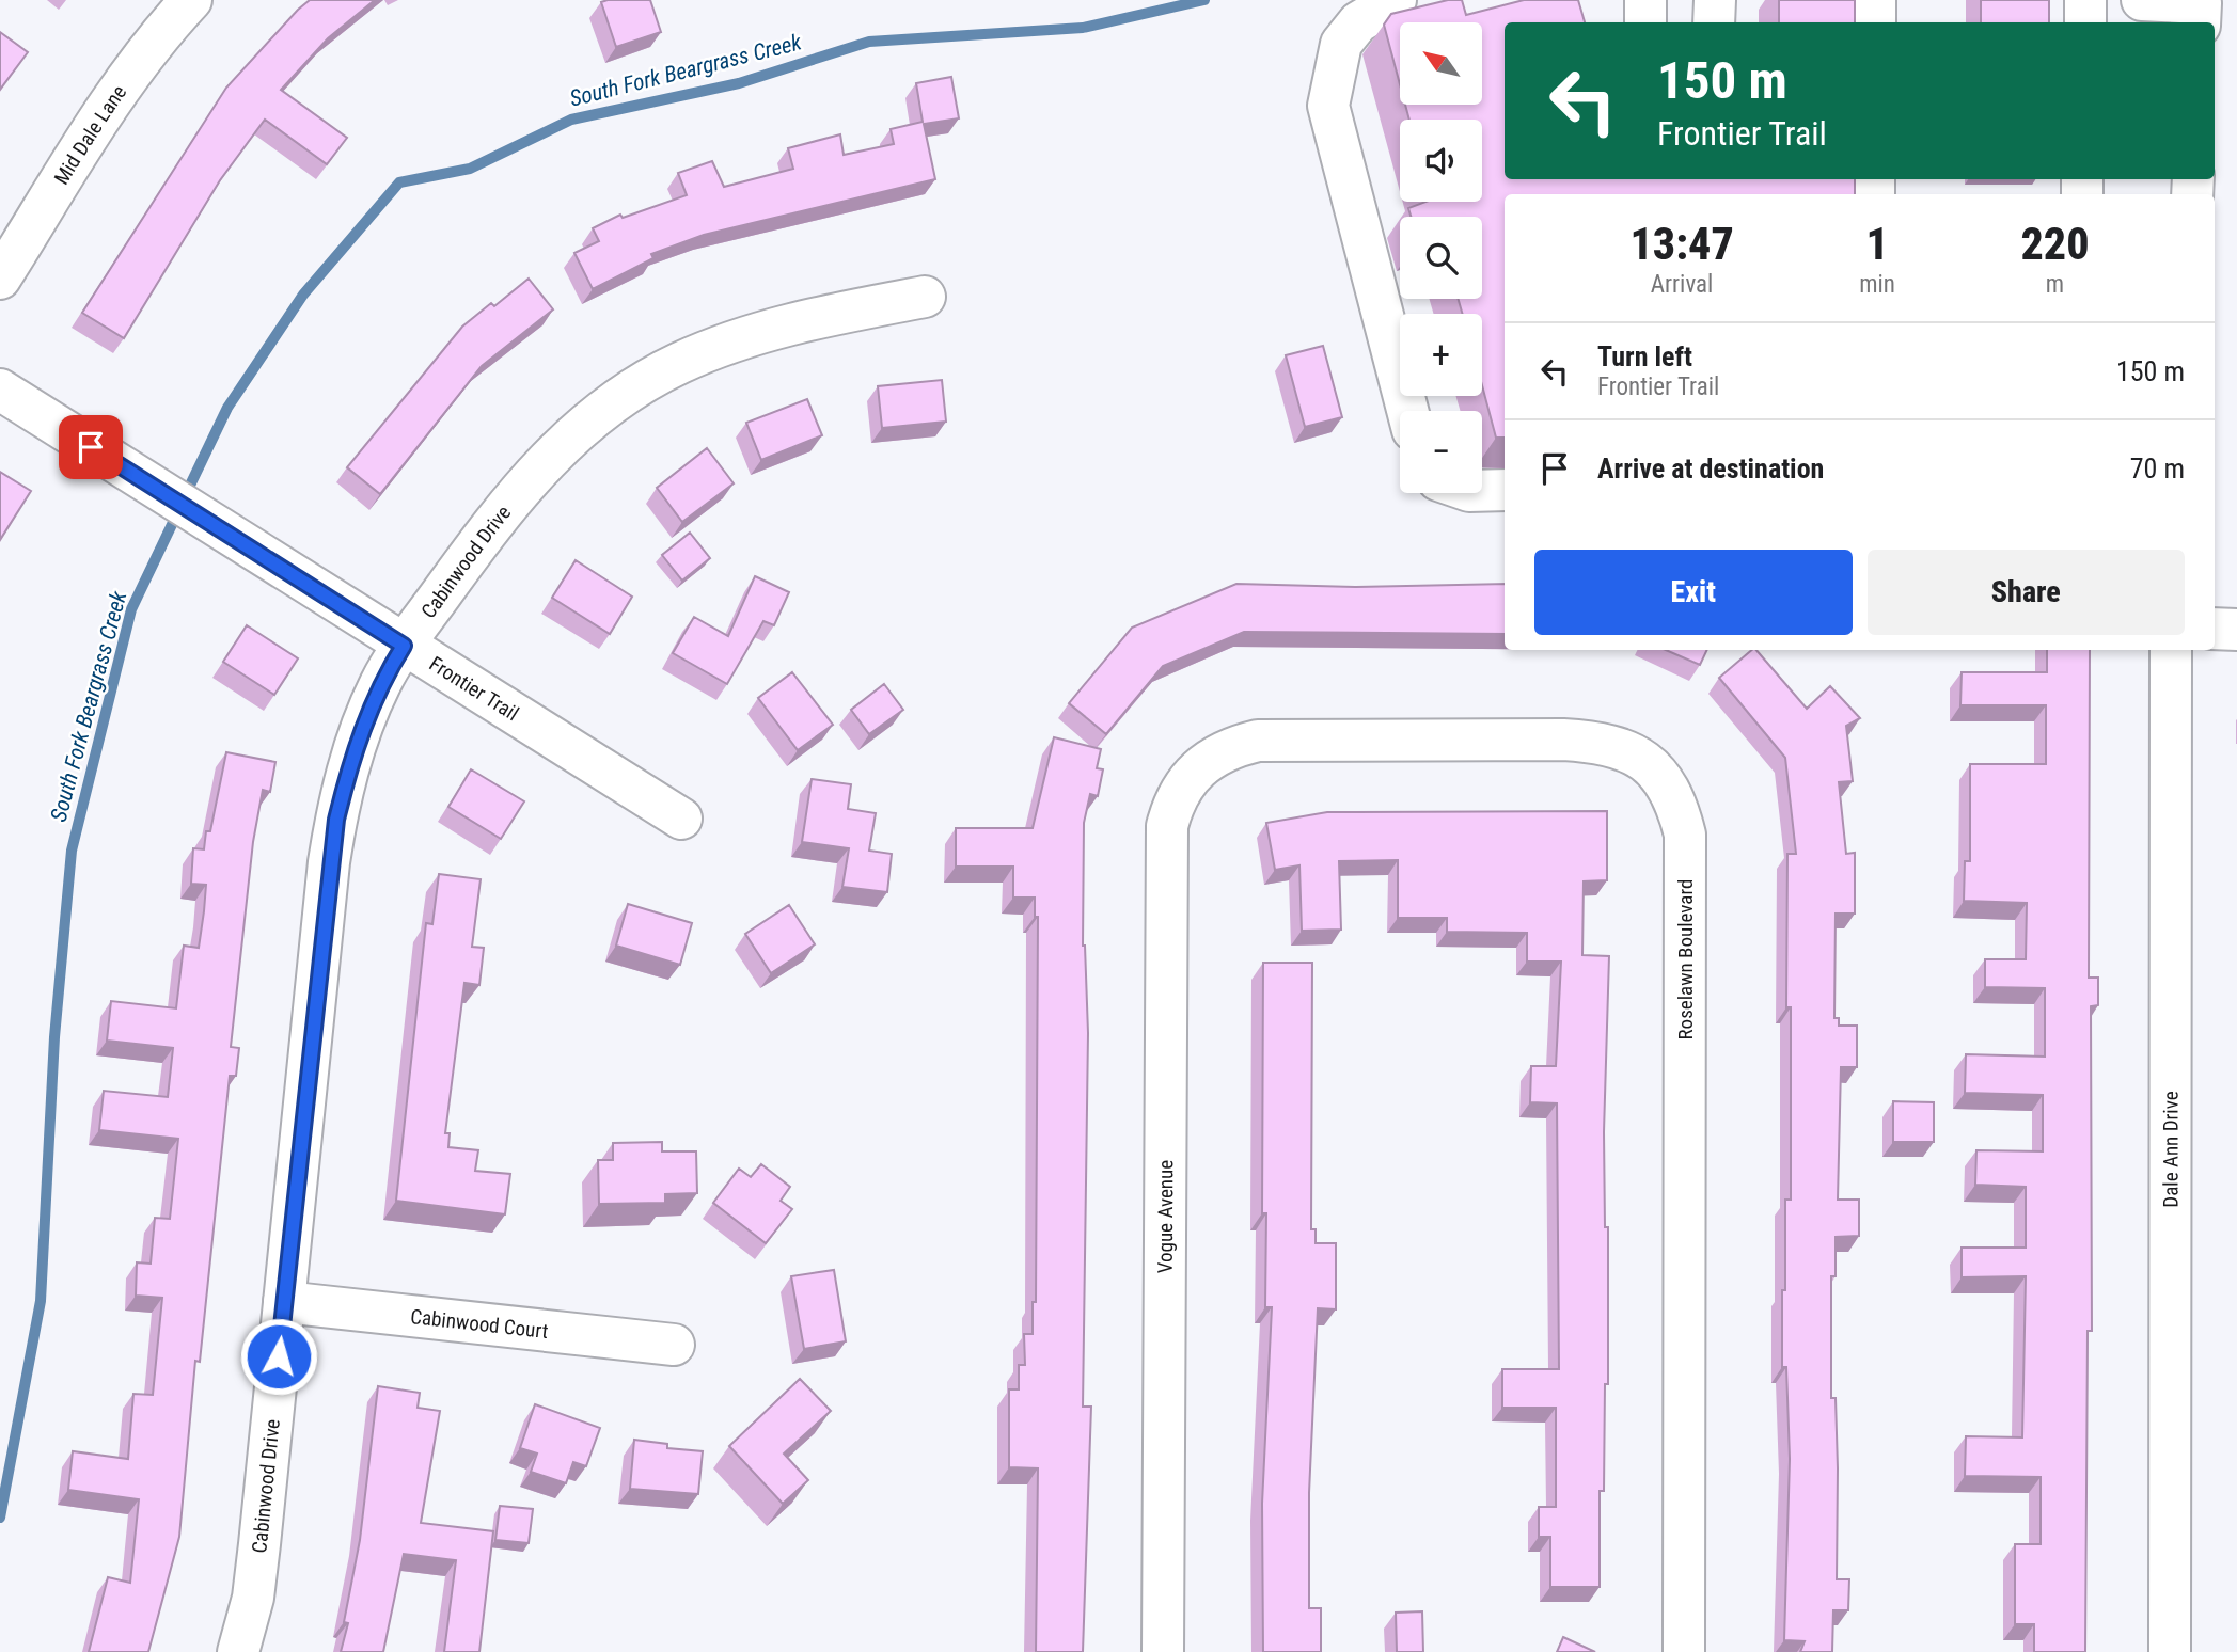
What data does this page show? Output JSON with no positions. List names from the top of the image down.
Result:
{
  "streets": {
    "street": [
      "Mid Dale Lane",
      "Cabinwood Drive",
      "Frontier Trail",
      "Roselawn Boulevard",
      "Dale Ann Drive",
      "Vogue Avenue",
      "Cabinwood Court"
    ]
  },
  "crossings": [
    ["Cabinwood Drive", "Frontier Trail"],
    ["Cabinwood Drive", "Cabinwood Court"],
    ["Roselawn Boulevard", "Vogue Avenue"]
  ],
  "water": ["South Fork Beargrass Creek"],
  "north": "top left",
  "page": {
    "map_buttons": ["+", "−"],
    "turn": ["150 m", "Frontier Trail"],
    "eta": [
      "13:47",
      "Arrival",
      "1",
      "min",
      "220",
      "m"
    ],
    "list": [
      {
        "name": "Turn left",
        "note": "Frontier Trail",
        "value": "150 m"
      },
      {
        "name": "Arrive at destination",
        "value": "70 m"
      }
    ],
    "buttons": ["Exit", "Share"]
  }
}
